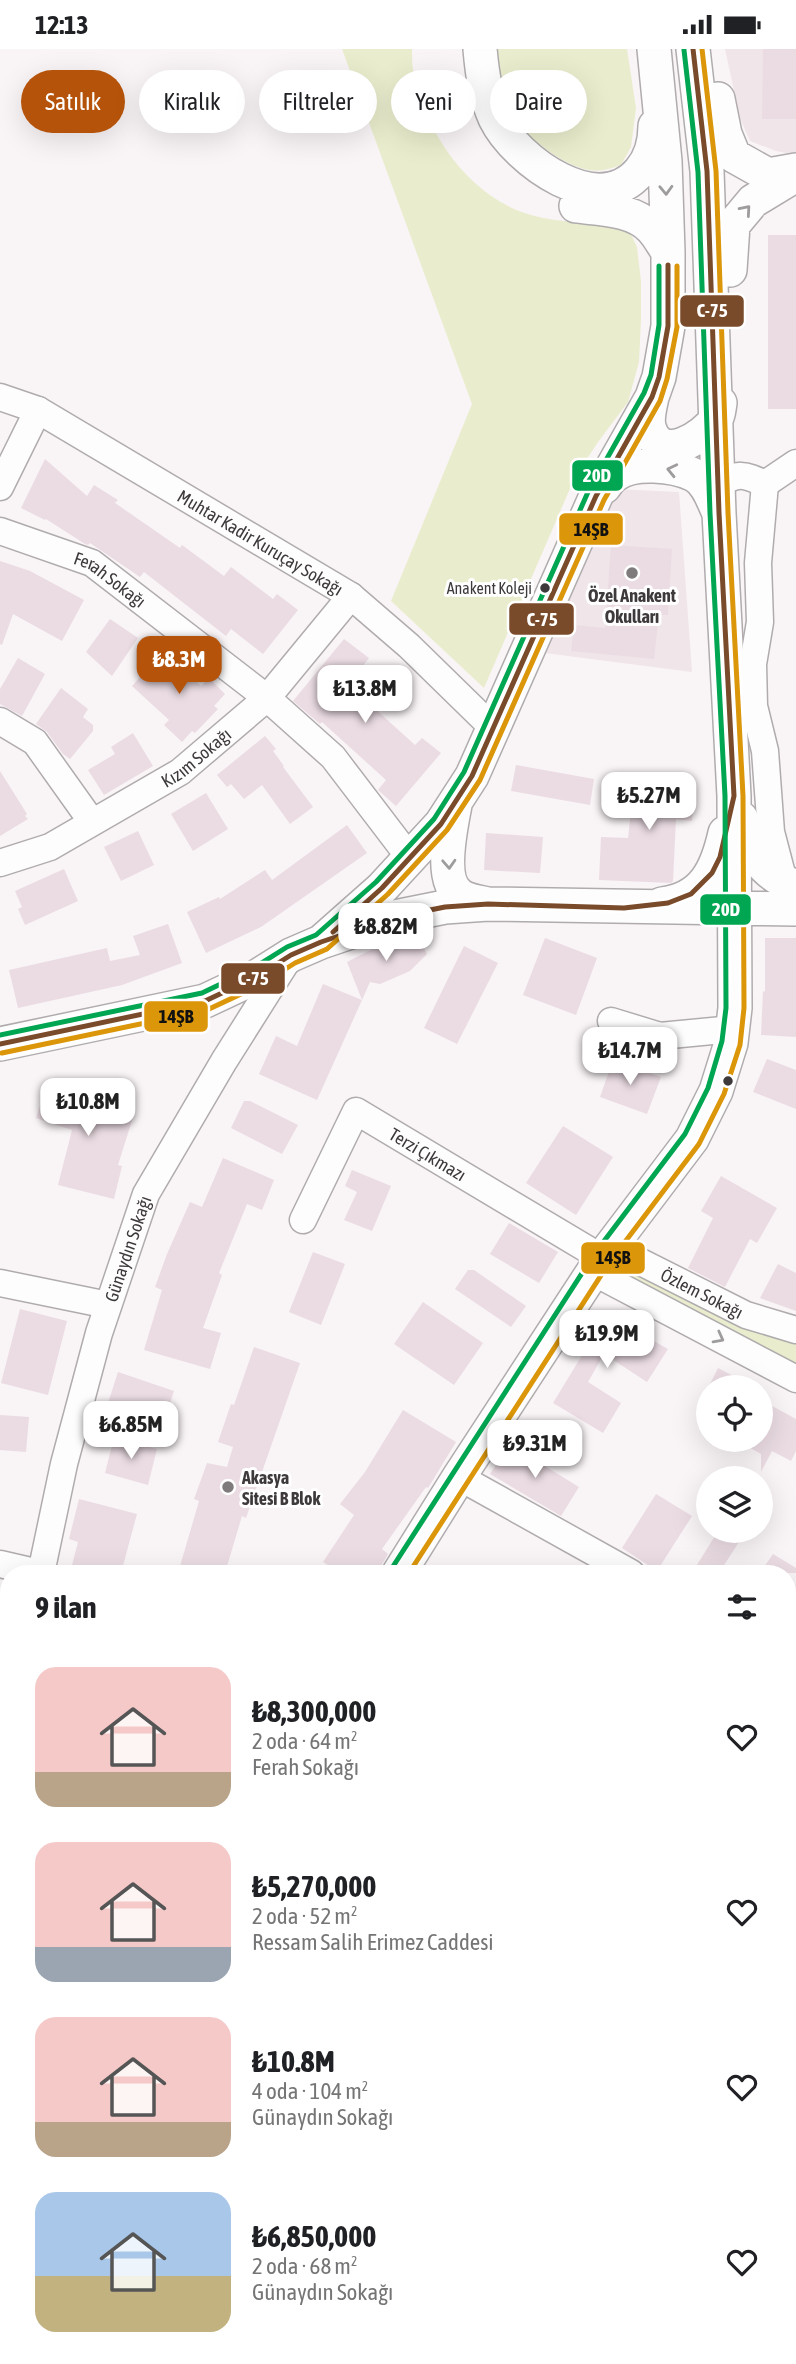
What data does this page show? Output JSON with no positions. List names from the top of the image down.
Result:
{
  "streets": {
    "street": [
      "Muhtar Kadir Kuruçay Sokağı",
      "Ferah Sokağı",
      "Kızım Sokağı",
      "Terzi Çıkmazı",
      "Günaydın Sokağı",
      "Özlem Sokağı"
    ]
  },
  "crossings": [
    ["Muhtar Kadir Kuruçay Sokağı", "Kızım Sokağı"],
    ["Ferah Sokağı", "Kızım Sokağı"],
    ["Terzi Çıkmazı", "Özlem Sokağı"]
  ],
  "places": ["Özel Anakent Okulları", "Anakent Koleji", "Akasya Sitesi B Blok"],
  "lines": ["transit line C-75", "transit line 14ŞB", "transit line 20D"],
  "page": {
    "status": "12:13",
    "chip": [
      "Satılık",
      "Kiralık",
      "Filtreler",
      "Yeni",
      "Daire"
    ],
    "price": [
      "₺8.3M",
      "₺13.8M",
      "₺5.27M",
      "₺8.82M",
      "₺14.7M",
      "₺10.8M",
      "₺19.9M",
      "₺6.85M",
      "₺9.31M"
    ],
    "heading": "9 ilan",
    "list": [
      {
        "name": "₺8,300,000",
        "note": "2 oda · 64 m² · Ferah Sokağı"
      },
      {
        "name": "₺5,270,000",
        "note": "2 oda · 52 m² · Ressam Salih Erimez Caddesi"
      },
      {
        "name": "₺10.8M",
        "note": "4 oda · 104 m² · Günaydın Sokağı"
      },
      {
        "name": "₺6,850,000",
        "note": "2 oda · 68 m² · Günaydın Sokağı"
      }
    ]
  }
}
